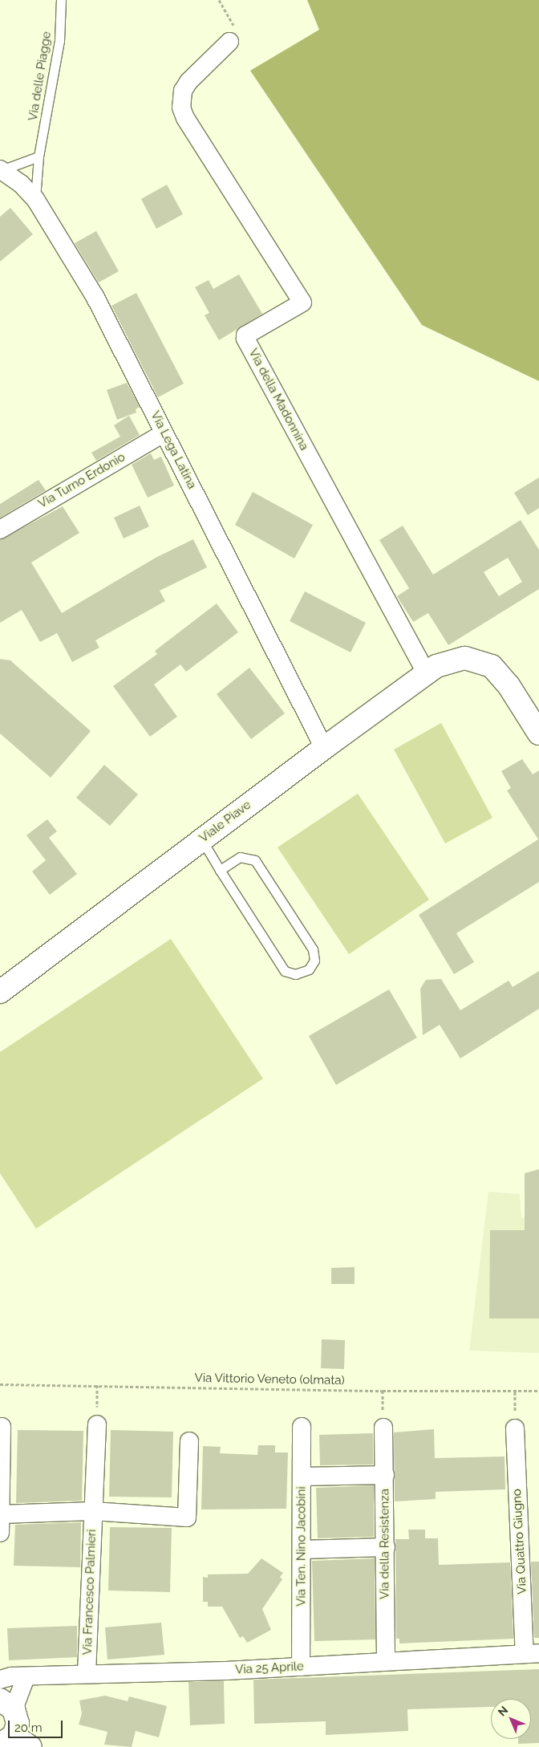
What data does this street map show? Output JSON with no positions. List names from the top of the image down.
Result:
{
  "streets": {
    "street": [
      "Via della Madonnina",
      "Via Lega Latina",
      "Via Turno Erdonio",
      "Viale Piave",
      "Via Quattro Giugno",
      "Via della Resistenza",
      "Via Ten. Nino Jacobini",
      "Via Francesco Palmieri",
      "Via 25 Aprile"
    ],
    "lane": ["Via delle Piagge"],
    "path": ["Via Vittorio Veneto (olmata)"]
  },
  "crossings": [
    ["Via delle Piagge", "Via Lega Latina"],
    ["Via della Madonnina", "Viale Piave"],
    ["Via Lega Latina", "Via Turno Erdonio"],
    ["Via Lega Latina", "Viale Piave"],
    ["Via Quattro Giugno", "Via 25 Aprile"],
    ["Via della Resistenza", "Via 25 Aprile"],
    ["Via Ten. Nino Jacobini", "Via 25 Aprile"],
    ["Via Francesco Palmieri", "Via 25 Aprile"]
  ],
  "scale_bar": "20 m",
  "north": "top left"
}
